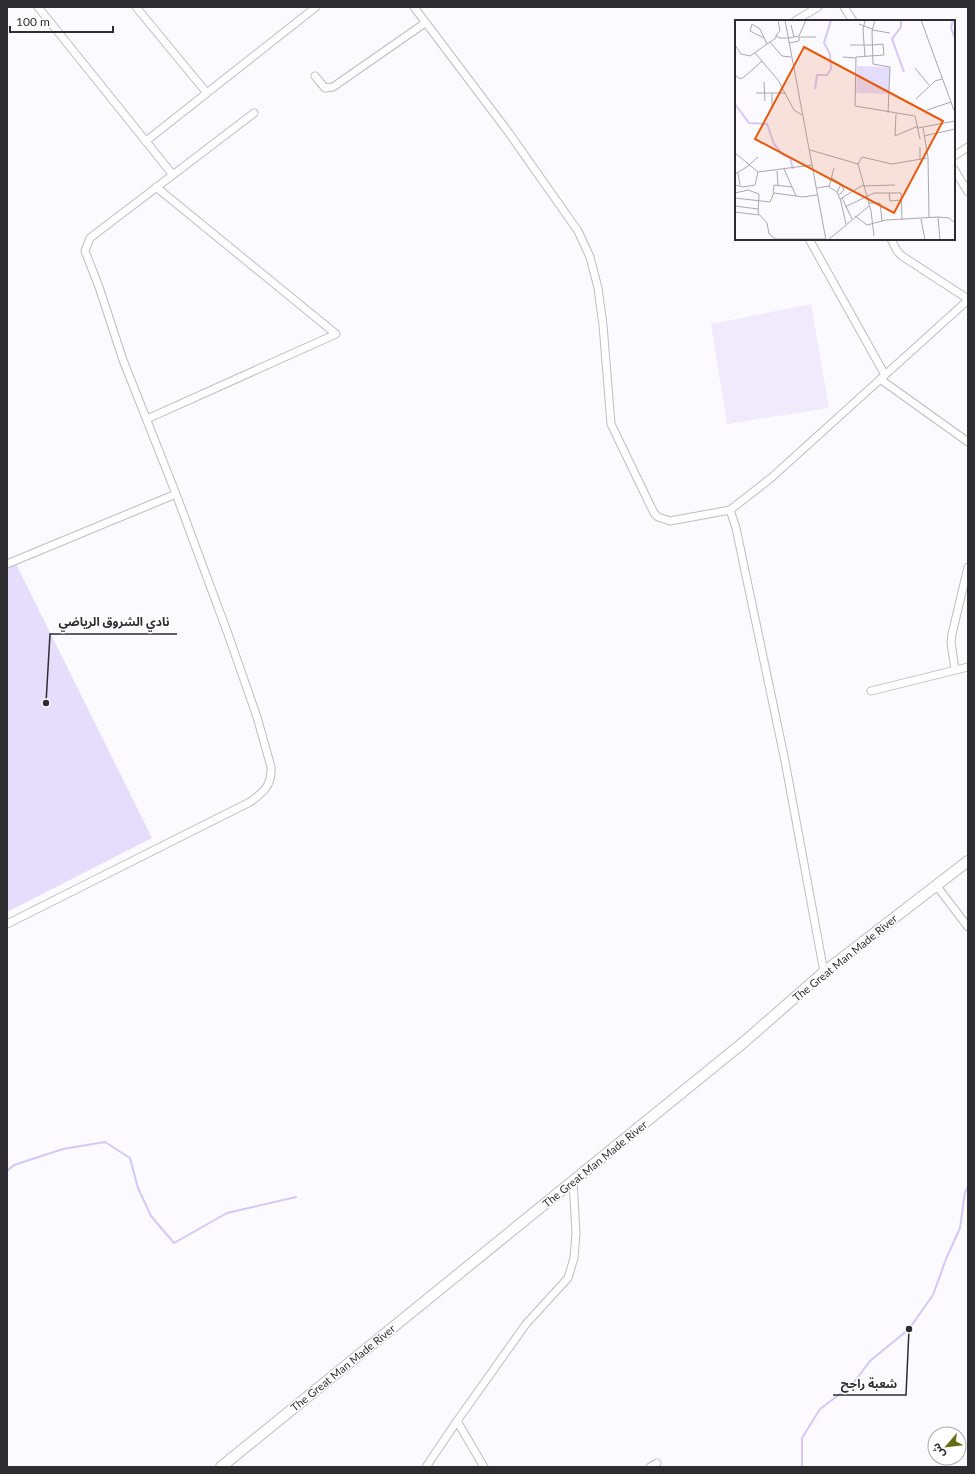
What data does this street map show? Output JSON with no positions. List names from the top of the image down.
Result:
{
  "streets": {
    "main road": ["The Great Man Made River"]
  },
  "places": ["نادي الشروق الرياضي", "شعبة راجح"],
  "scale_bar": "100 m",
  "north": "bottom left"
}
